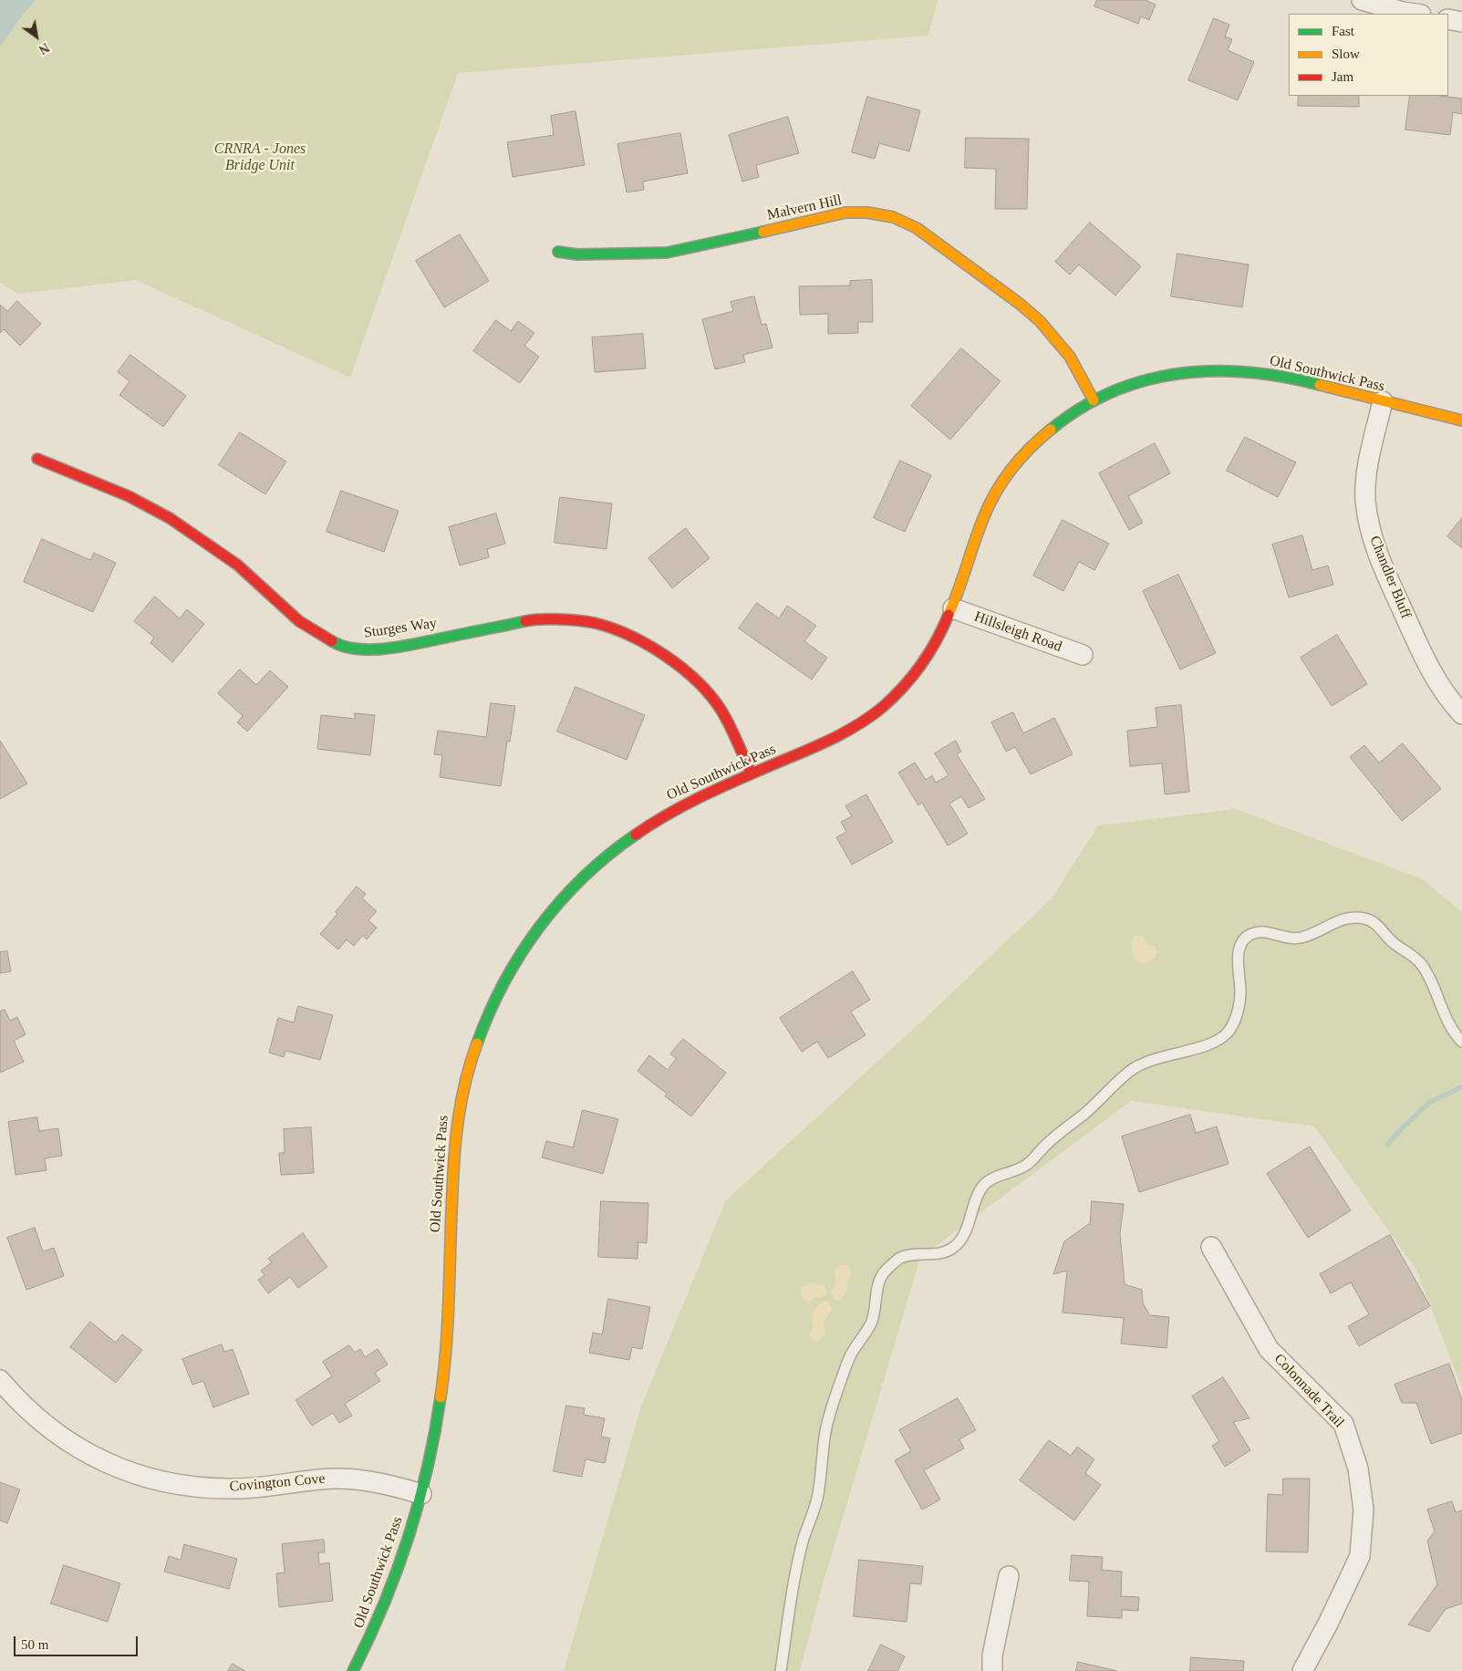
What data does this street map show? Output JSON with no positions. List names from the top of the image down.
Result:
{
  "streets": {
    "street": [
      "Malvern Hill",
      "Old Southwick Pass",
      "Chandler Bluff",
      "Sturges Way",
      "Hillsleigh Road",
      "Colonnade Trail",
      "Covington Cove"
    ]
  },
  "crossings": [
    ["Malvern Hill", "Old Southwick Pass"],
    ["Old Southwick Pass", "Chandler Bluff"],
    ["Old Southwick Pass", "Sturges Way"],
    ["Old Southwick Pass", "Hillsleigh Road"],
    ["Old Southwick Pass", "Covington Cove"]
  ],
  "parks": ["CRNRA - Jones Bridge Unit"],
  "legend": ["Fast", "Slow", "Jam"],
  "scale_bar": "50 m",
  "north": "bottom right"
}
